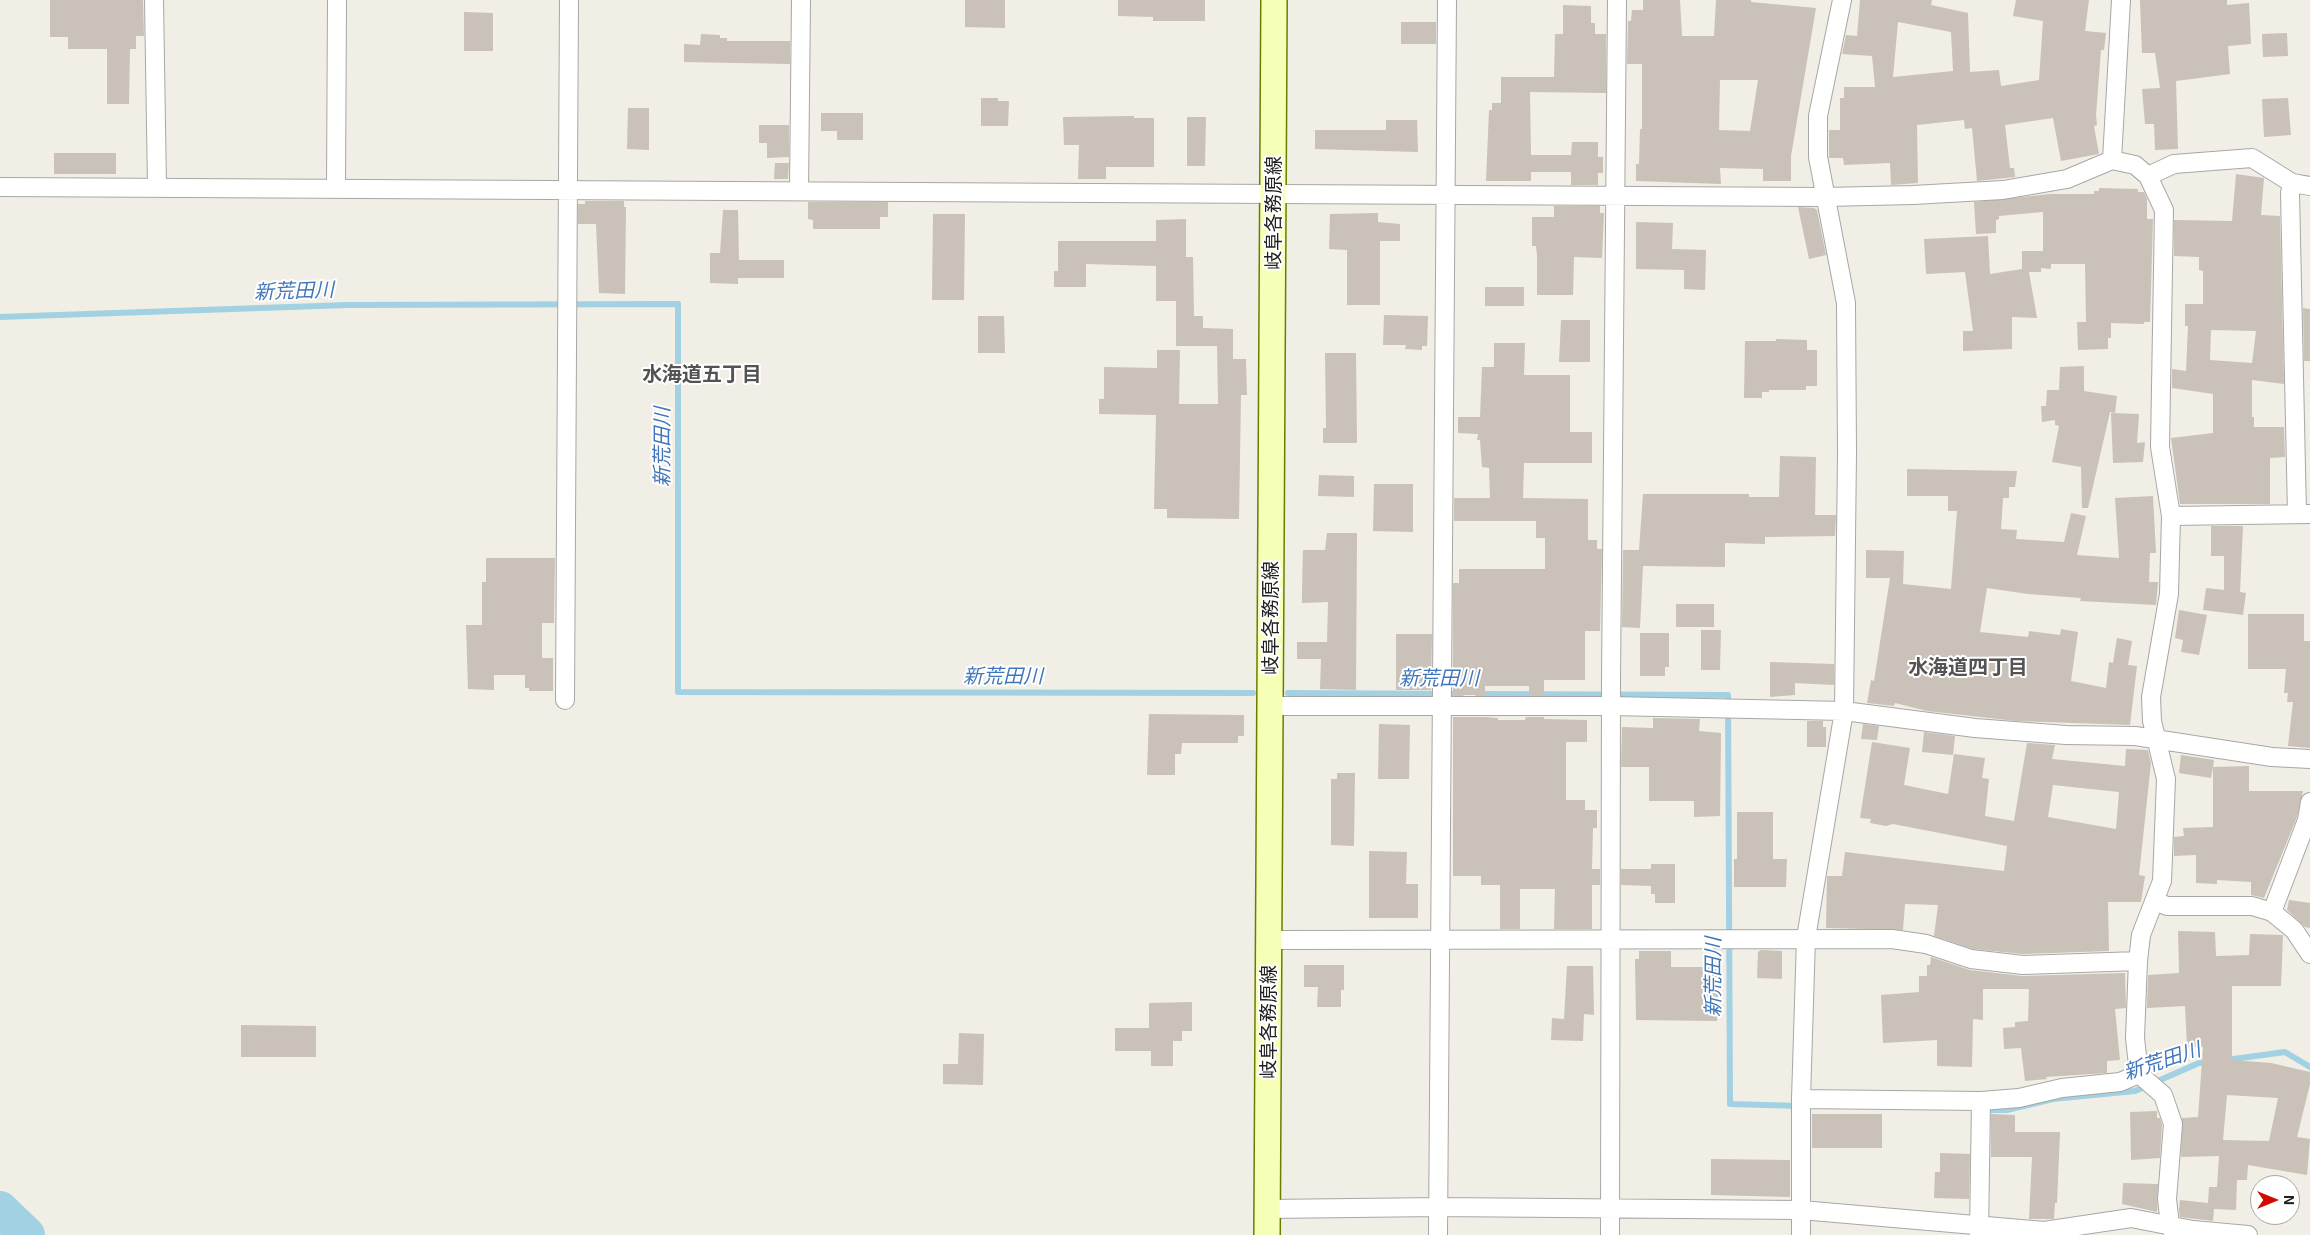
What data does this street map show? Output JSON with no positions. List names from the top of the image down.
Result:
{
  "streets": {
    "main road": ["岐阜各務原線"]
  },
  "districts": ["水海道五丁目", "水海道四丁目"],
  "water": ["新荒田川"],
  "north": "right"
}
